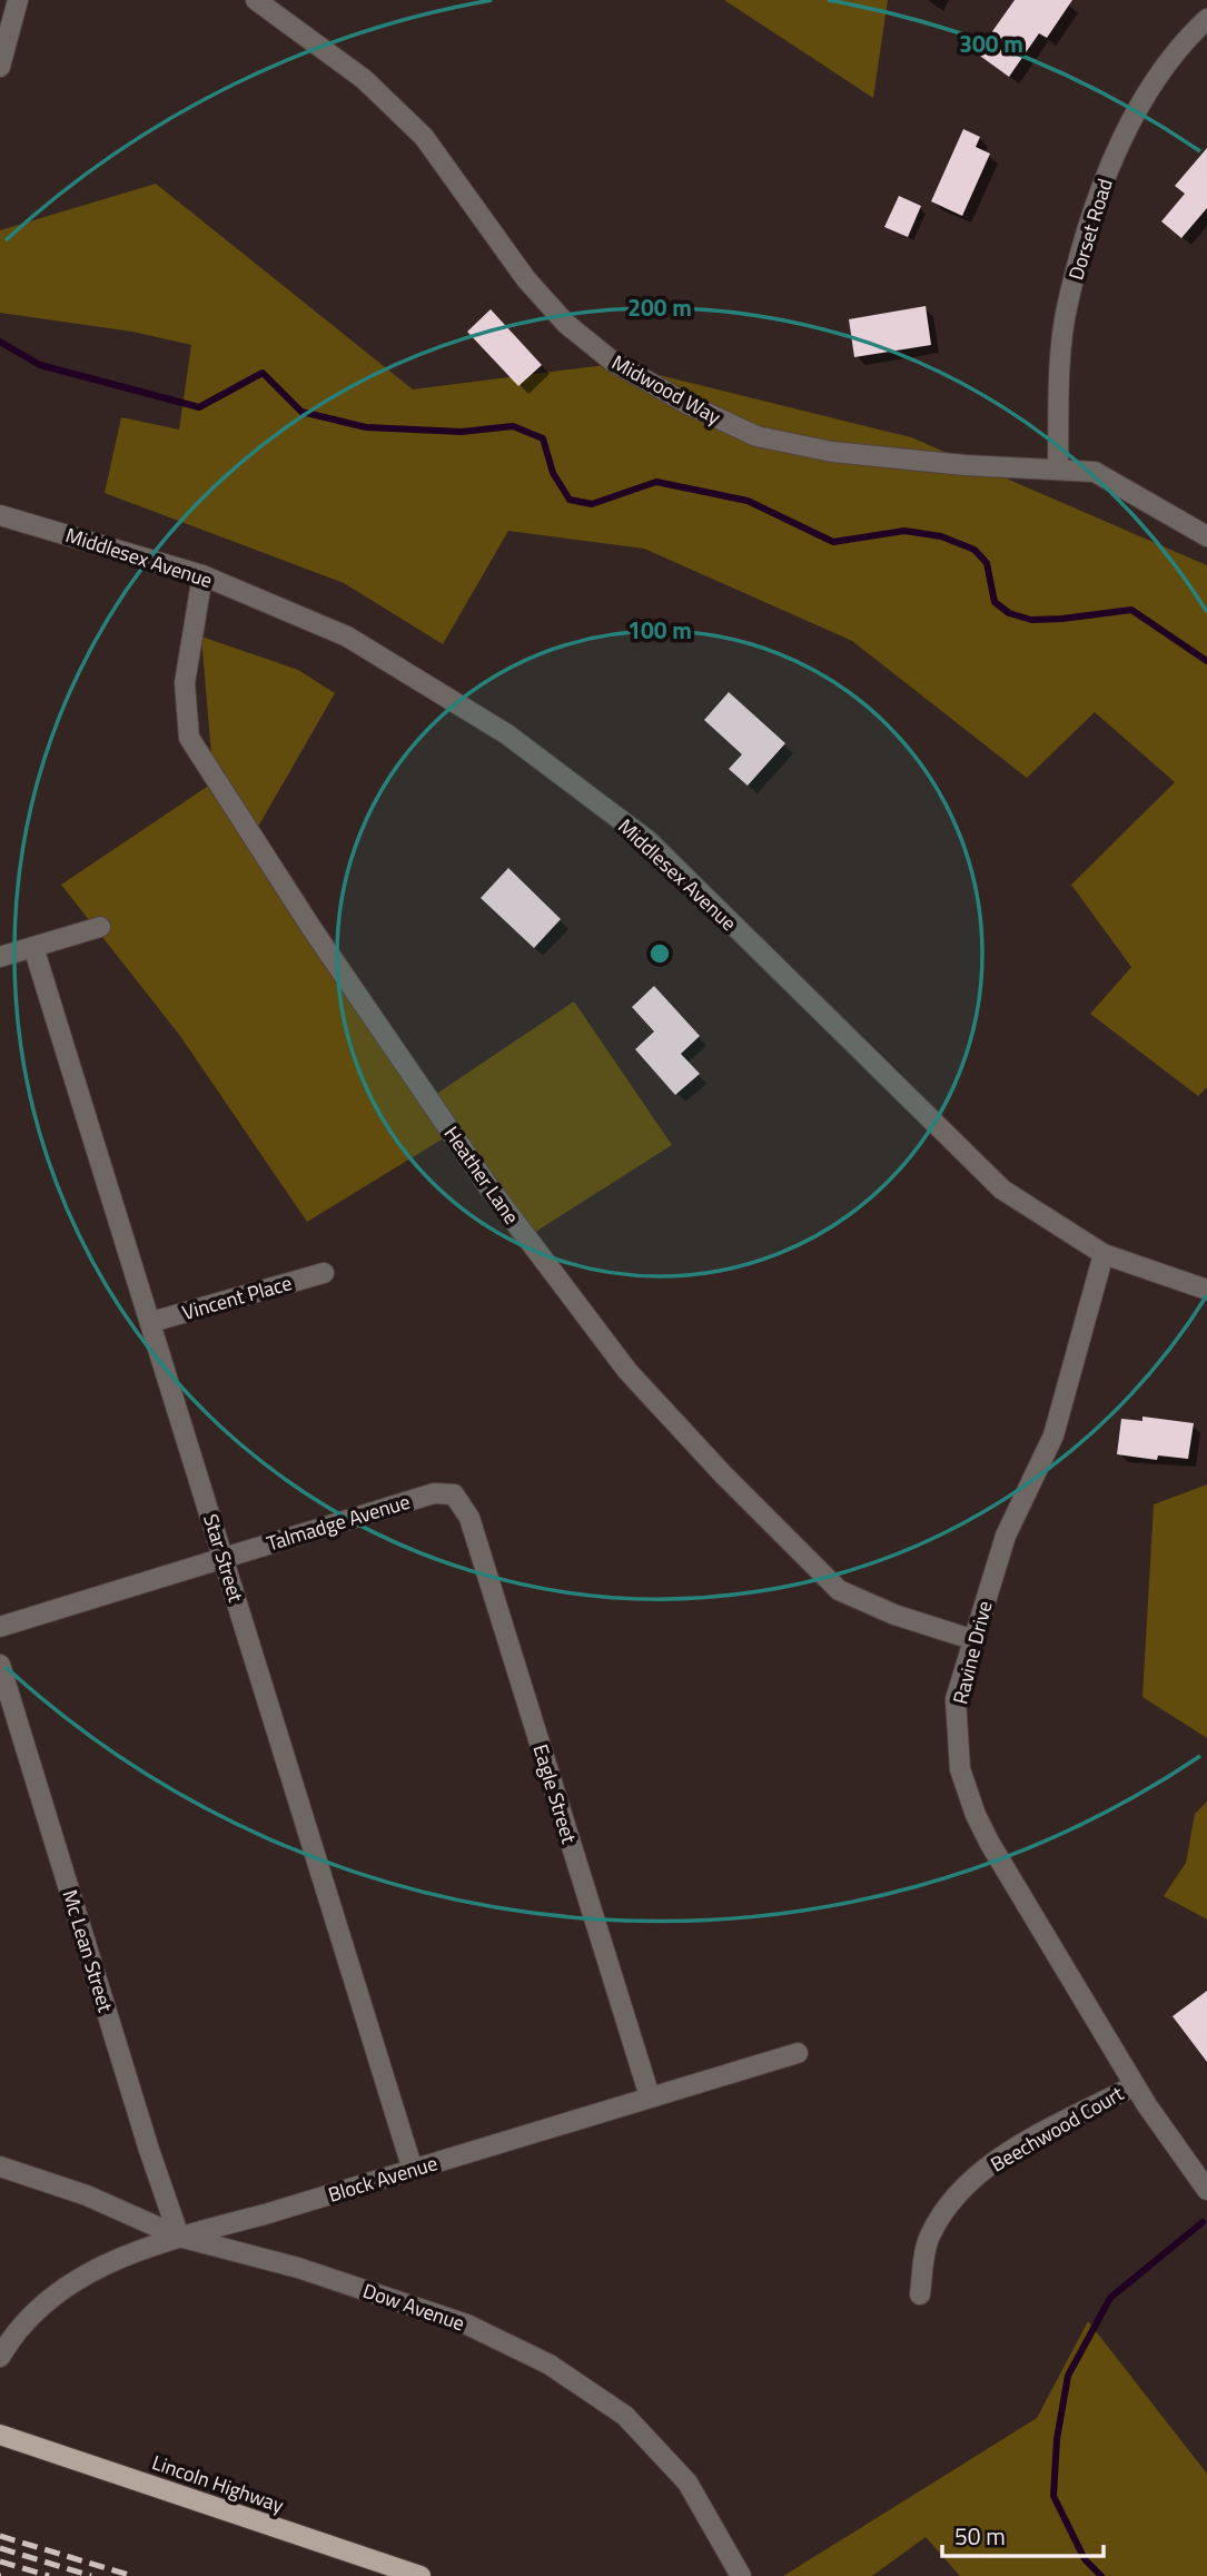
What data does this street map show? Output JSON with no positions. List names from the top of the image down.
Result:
{
  "streets": {
    "main road": ["Lincoln Highway"],
    "street": [
      "Dorset Road",
      "Midwood Way",
      "Middlesex Avenue",
      "Heather Lane",
      "Vincent Place",
      "Talmadge Avenue",
      "Star Street",
      "Ravine Drive",
      "Eagle Street",
      "Mc Lean Street",
      "Beechwood Court",
      "Block Avenue",
      "Dow Avenue"
    ]
  },
  "crossings": [
    ["Dorset Road", "Midwood Way"],
    ["Middlesex Avenue", "Heather Lane"],
    ["Middlesex Avenue", "Ravine Drive"],
    ["Heather Lane", "Ravine Drive"],
    ["Vincent Place", "Star Street"],
    ["Talmadge Avenue", "Star Street"],
    ["Talmadge Avenue", "Eagle Street"],
    ["Star Street", "Block Avenue"],
    ["Ravine Drive", "Beechwood Court"],
    ["Eagle Street", "Block Avenue"],
    ["Mc Lean Street", "Block Avenue"],
    ["Mc Lean Street", "Dow Avenue"],
    ["Block Avenue", "Dow Avenue"]
  ],
  "scale_bar": "50 m",
  "rings": ["300 m", "200 m", "100 m"]
}
